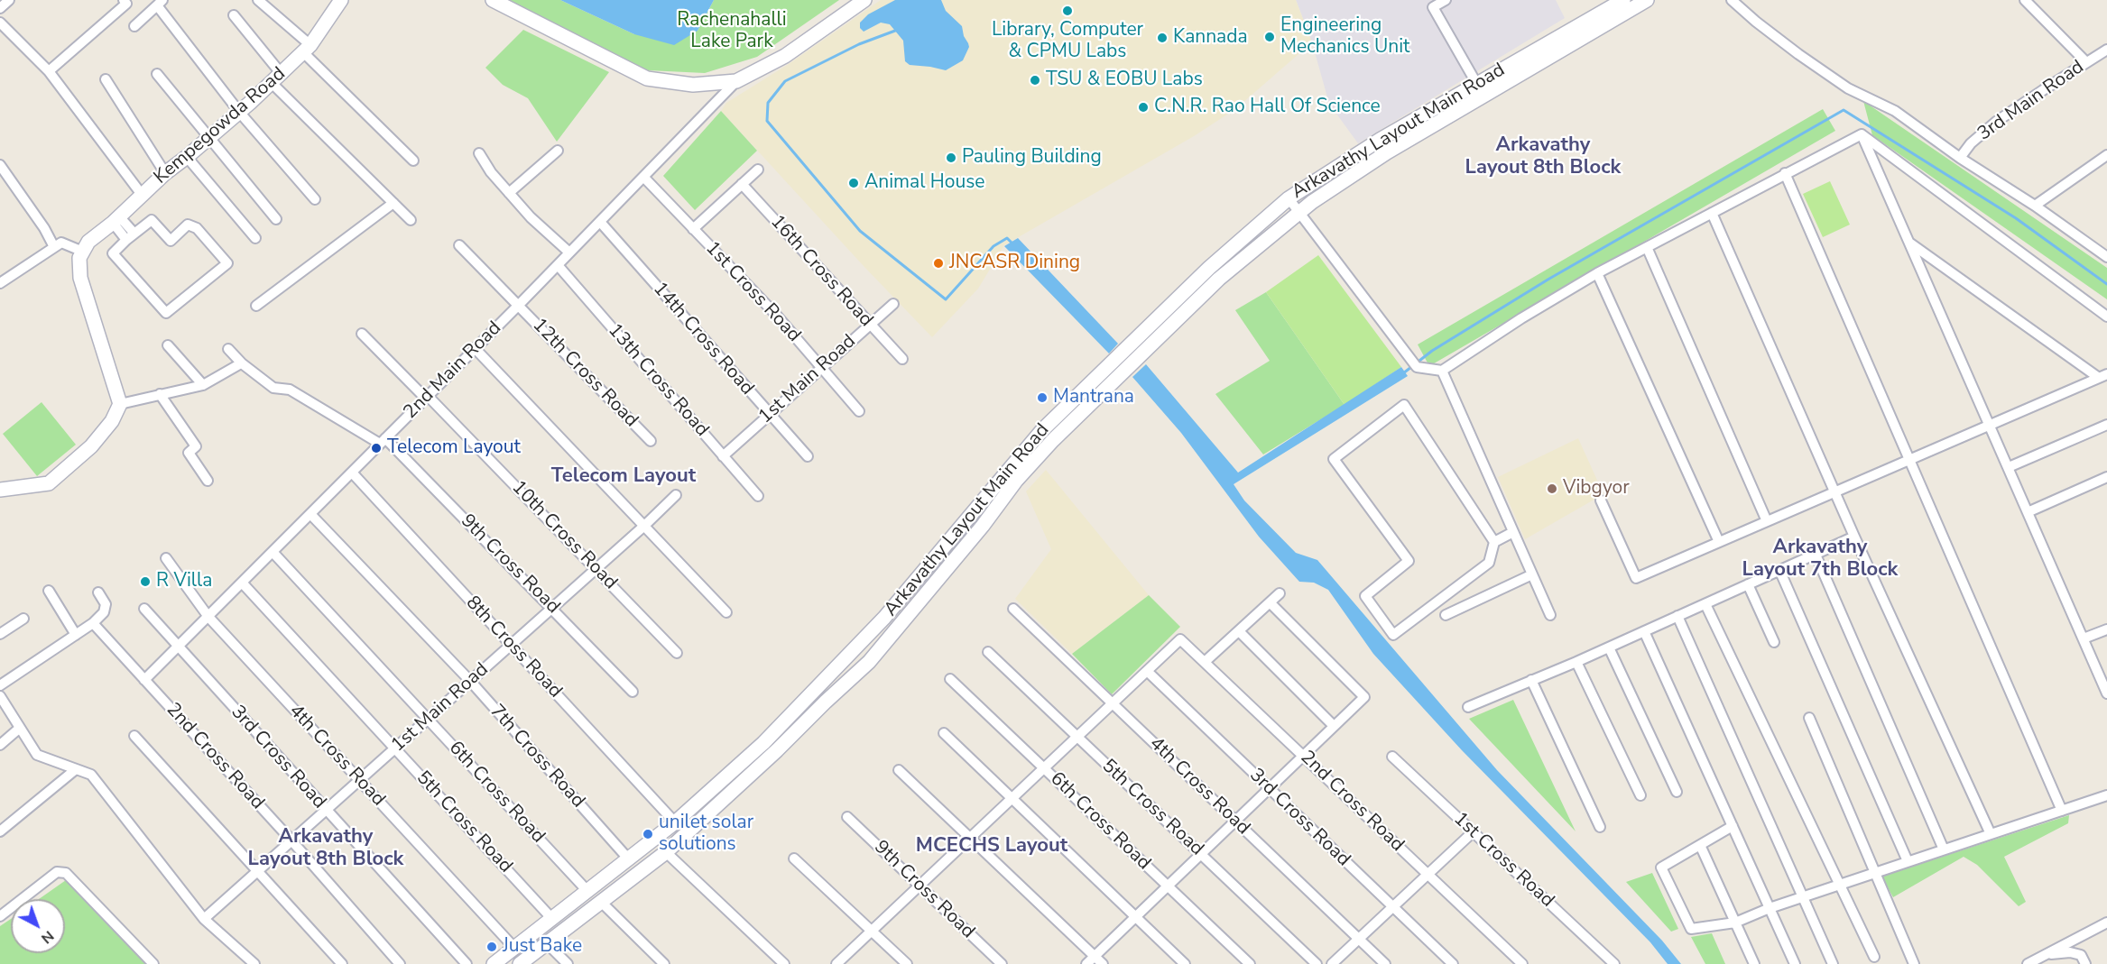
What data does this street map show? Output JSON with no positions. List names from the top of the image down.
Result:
{
  "streets": {
    "main road": ["Kempegowda Road", "Arkavathy Layout Main Road"],
    "street": [
      "3rd Main Road",
      "16th Cross Road",
      "1st Cross Road",
      "14th Cross Road",
      "2nd Main Road",
      "12th Cross Road",
      "1st Main Road",
      "13th Cross Road",
      "10th Cross Road",
      "9th Cross Road",
      "8th Cross Road",
      "4th Cross Road",
      "2nd Cross Road",
      "7th Cross Road",
      "3rd Cross Road",
      "6th Cross Road",
      "5th Cross Road"
    ]
  },
  "crossings": [
    ["Arkavathy Layout Main Road", "8th Cross Road"],
    ["Arkavathy Layout Main Road", "4th Cross Road"],
    ["Arkavathy Layout Main Road", "7th Cross Road"],
    ["Arkavathy Layout Main Road", "6th Cross Road"],
    ["Arkavathy Layout Main Road", "5th Cross Road"],
    ["16th Cross Road", "1st Main Road"],
    ["1st Cross Road", "2nd Main Road"],
    ["1st Cross Road", "1st Main Road"],
    ["14th Cross Road", "2nd Main Road"],
    ["14th Cross Road", "1st Main Road"],
    ["2nd Main Road", "12th Cross Road"],
    ["2nd Main Road", "13th Cross Road"],
    ["2nd Main Road", "10th Cross Road"],
    ["2nd Main Road", "9th Cross Road"],
    ["2nd Main Road", "8th Cross Road"],
    ["2nd Main Road", "4th Cross Road"],
    ["2nd Main Road", "2nd Cross Road"],
    ["2nd Main Road", "7th Cross Road"],
    ["2nd Main Road", "3rd Cross Road"],
    ["2nd Main Road", "6th Cross Road"],
    ["2nd Main Road", "5th Cross Road"],
    ["1st Main Road", "13th Cross Road"],
    ["1st Main Road", "10th Cross Road"],
    ["1st Main Road", "9th Cross Road"],
    ["1st Main Road", "8th Cross Road"],
    ["1st Main Road", "4th Cross Road"],
    ["1st Main Road", "2nd Cross Road"],
    ["1st Main Road", "7th Cross Road"],
    ["1st Main Road", "3rd Cross Road"],
    ["1st Main Road", "6th Cross Road"],
    ["1st Main Road", "5th Cross Road"],
    ["2nd Cross Road", "3rd Cross Road"]
  ],
  "districts": [
    "Arkavathy Layout 8th Block",
    "Telecom Layout",
    "Arkavathy Layout 7th Block",
    "Arkavathy Layout 8th Block",
    "MCECHS Layout"
  ],
  "parks": ["Rachenahalli Lake Park"],
  "places": [
    "Library, Computer & CPMU Labs",
    "Engineering Mechanics Unit",
    "Kannada",
    "TSU & EOBU Labs",
    "C.N.R. Rao Hall Of Science",
    "Pauling Building",
    "Animal House",
    "JNCASR Dining",
    "Mantrana",
    "Telecom Layout",
    "Vibgyor",
    "R Villa",
    "unilet solar solutions",
    "Just Bake"
  ],
  "north": "bottom right"
}
